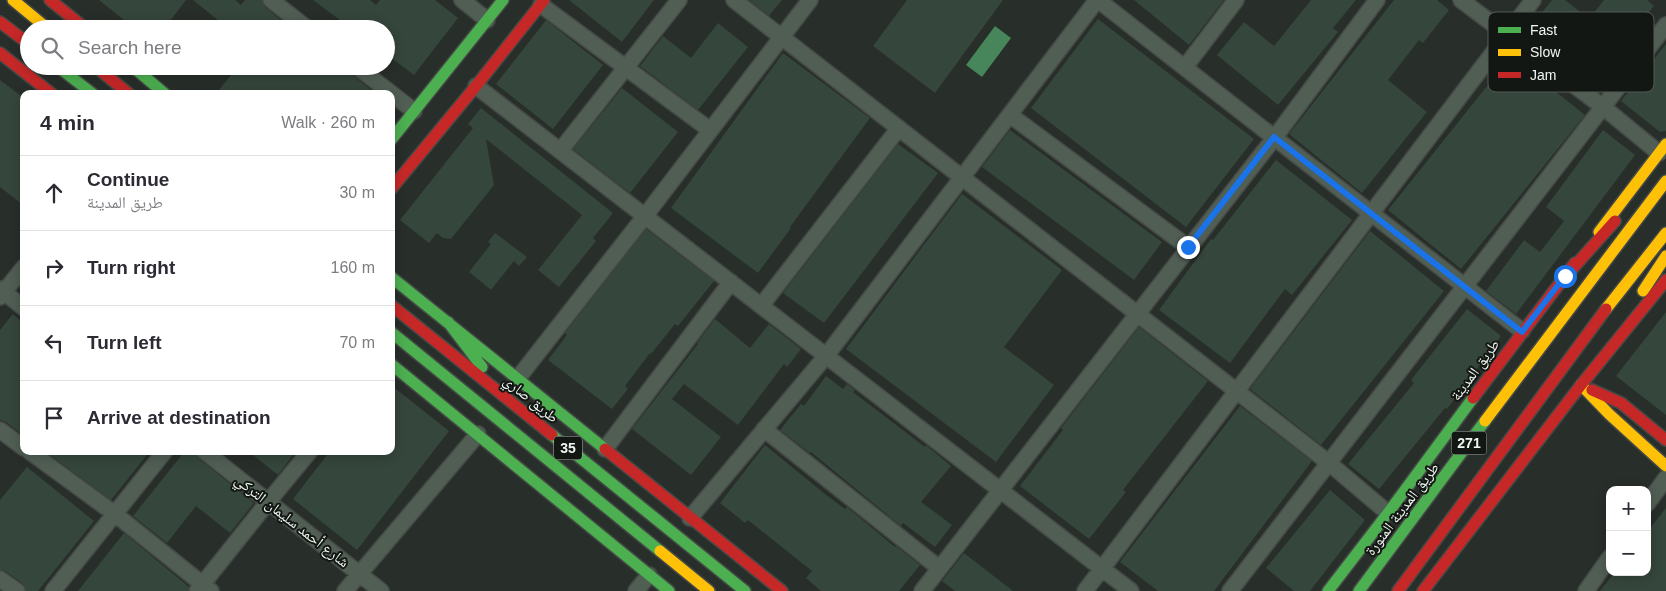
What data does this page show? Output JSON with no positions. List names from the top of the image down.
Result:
{
  "streets": {
    "main road": [
      "طريق المدينة",
      "طريق صاري",
      "271",
      "35",
      "طريق المدينة المنورة"
    ],
    "street": ["شارع أحمد سليمان التركي"]
  },
  "legend": ["Fast", "Slow", "Jam"],
  "page": {
    "search": "Search here",
    "heading": ["4 min", "Walk · 260 m"],
    "list": [
      ["Continue", "طريق المدينة", "30 m"],
      ["Turn right", "160 m"],
      ["Turn left", "70 m"],
      "Arrive at destination"
    ],
    "map_buttons": ["+", "−"]
  }
}
